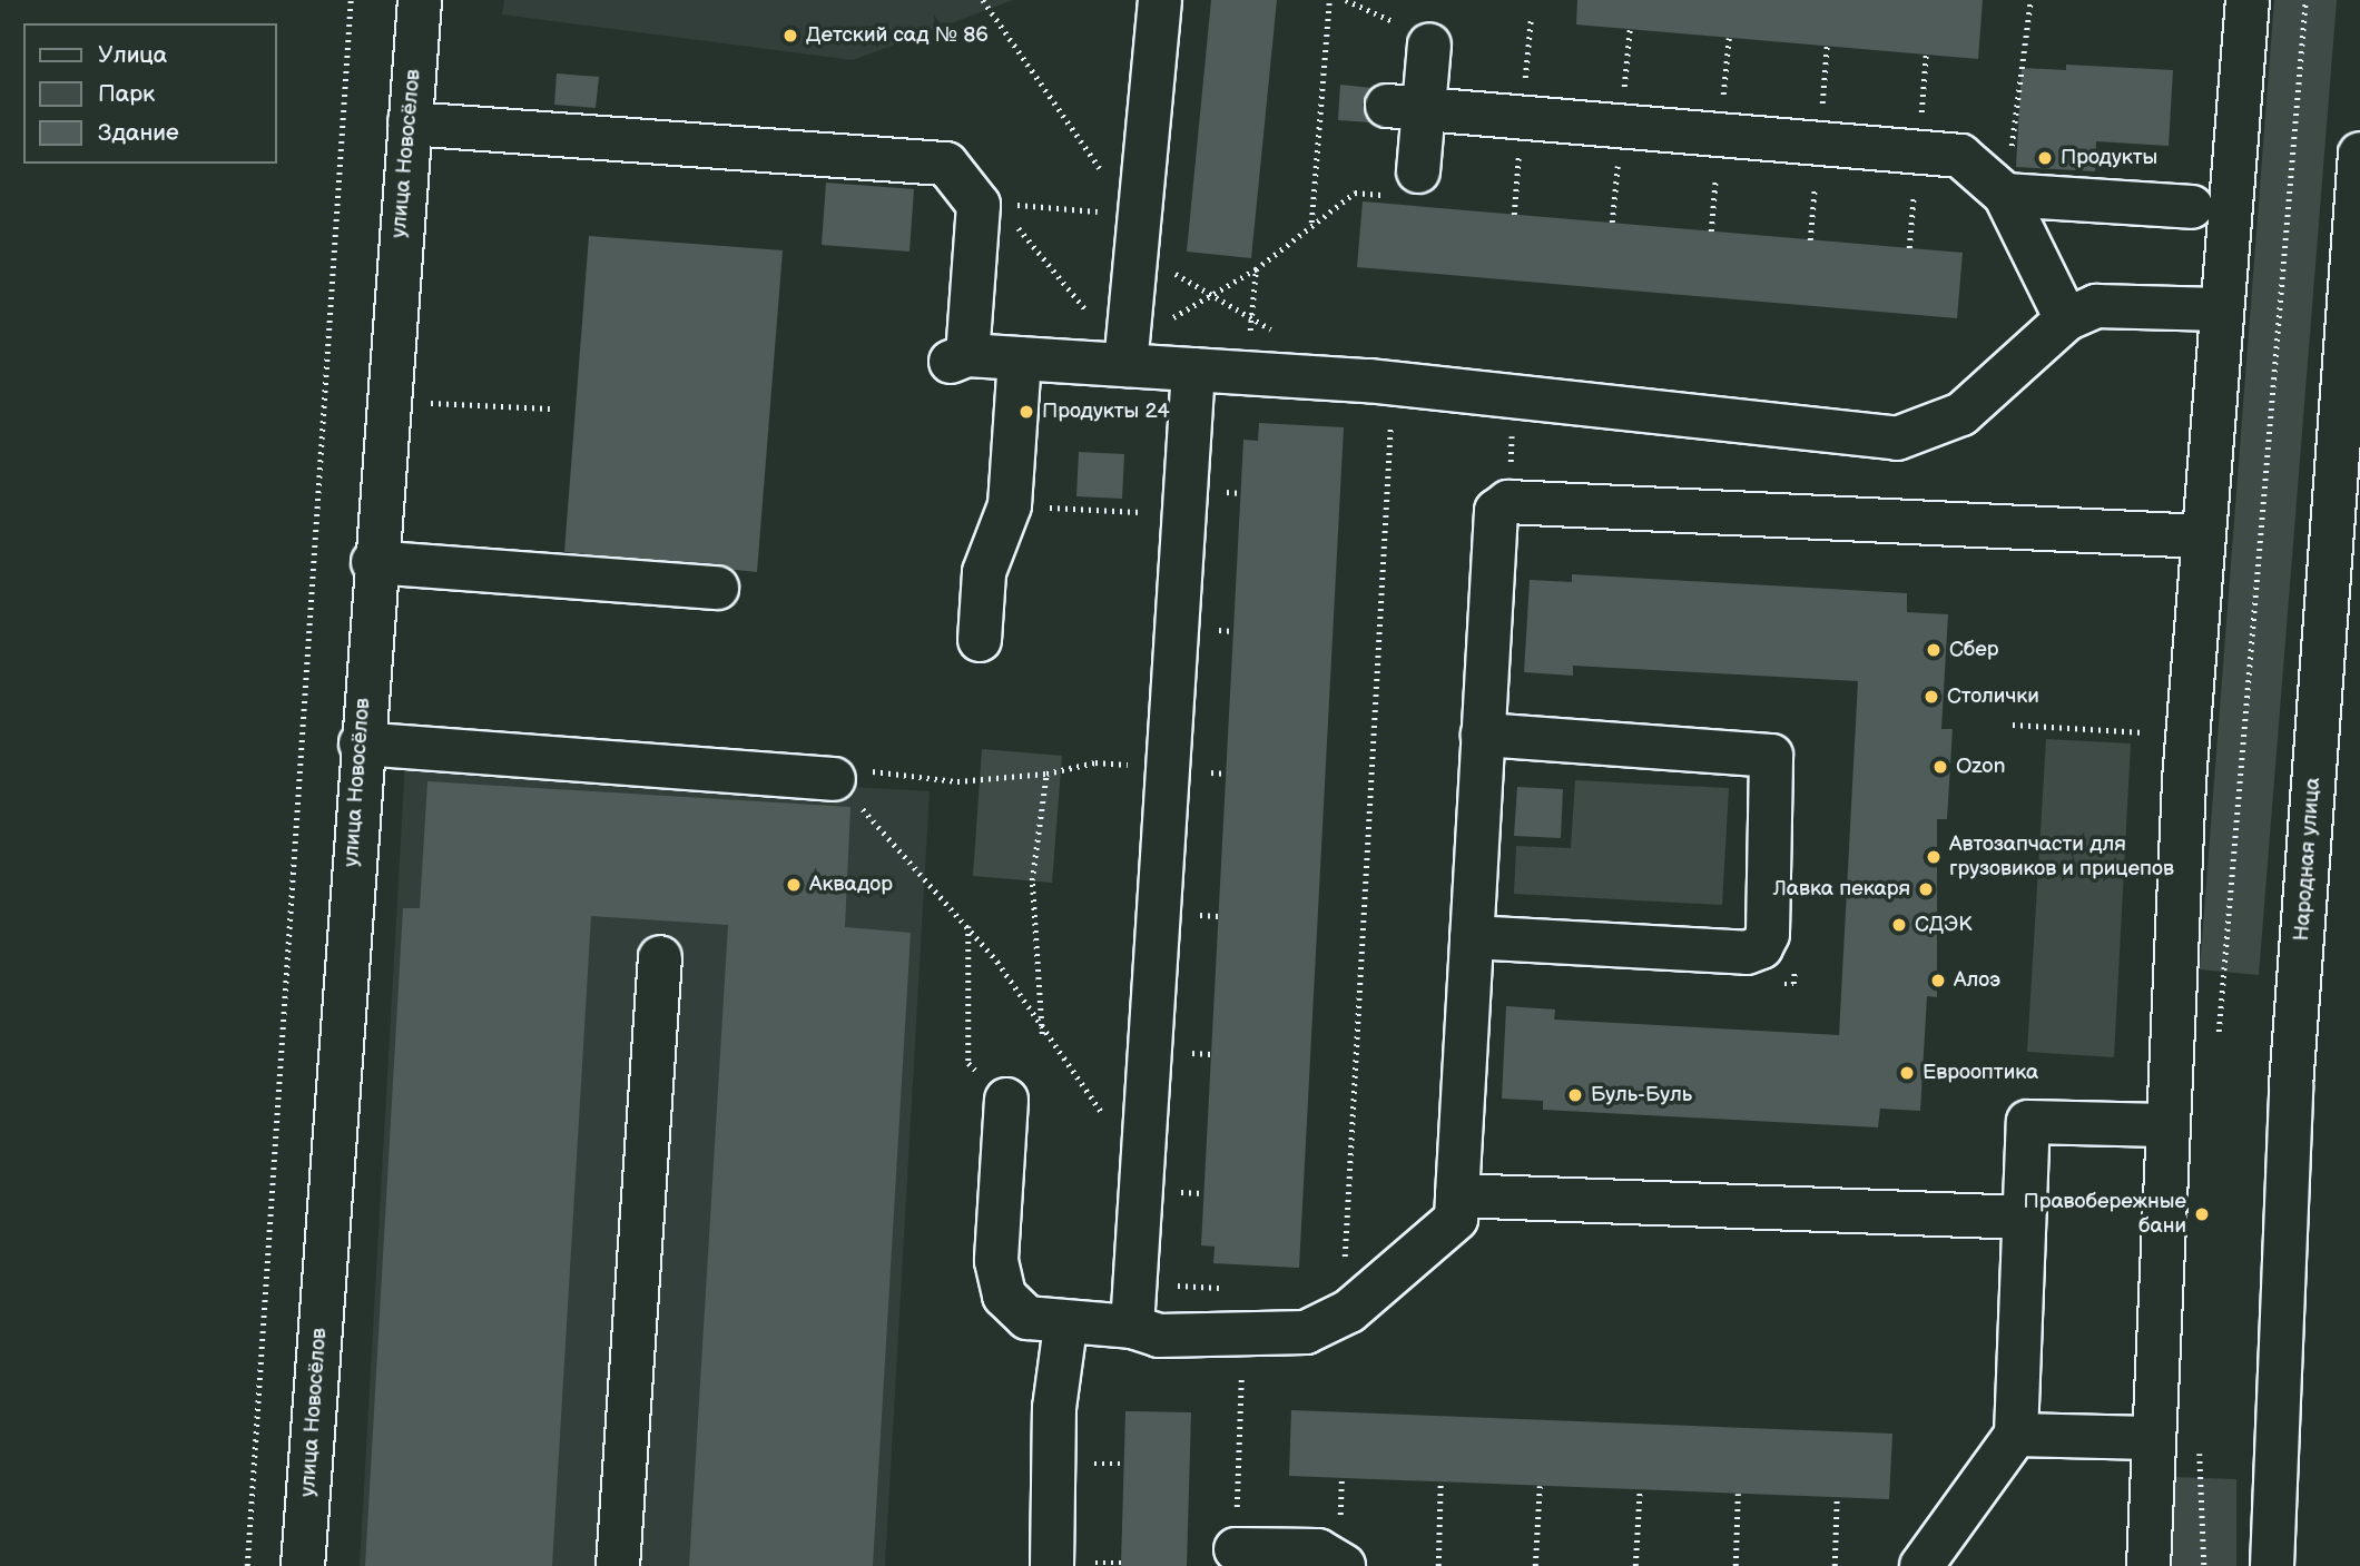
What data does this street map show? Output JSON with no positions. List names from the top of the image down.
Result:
{
  "streets": {
    "street": ["улица Новосёлов", "Народная улица"]
  },
  "places": [
    "Детский сад № 86",
    "Продукты",
    "Продукты 24",
    "Сбер",
    "Столички",
    "Ozon",
    "Автозапчасти для грузовиков и прицепов",
    "Аквадор",
    "Лавка пекаря",
    "СДЭК",
    "Алоэ",
    "Еврооптика",
    "Буль-Буль",
    "Правобережные бани"
  ],
  "legend": ["Улица", "Парк", "Здание"]
}
